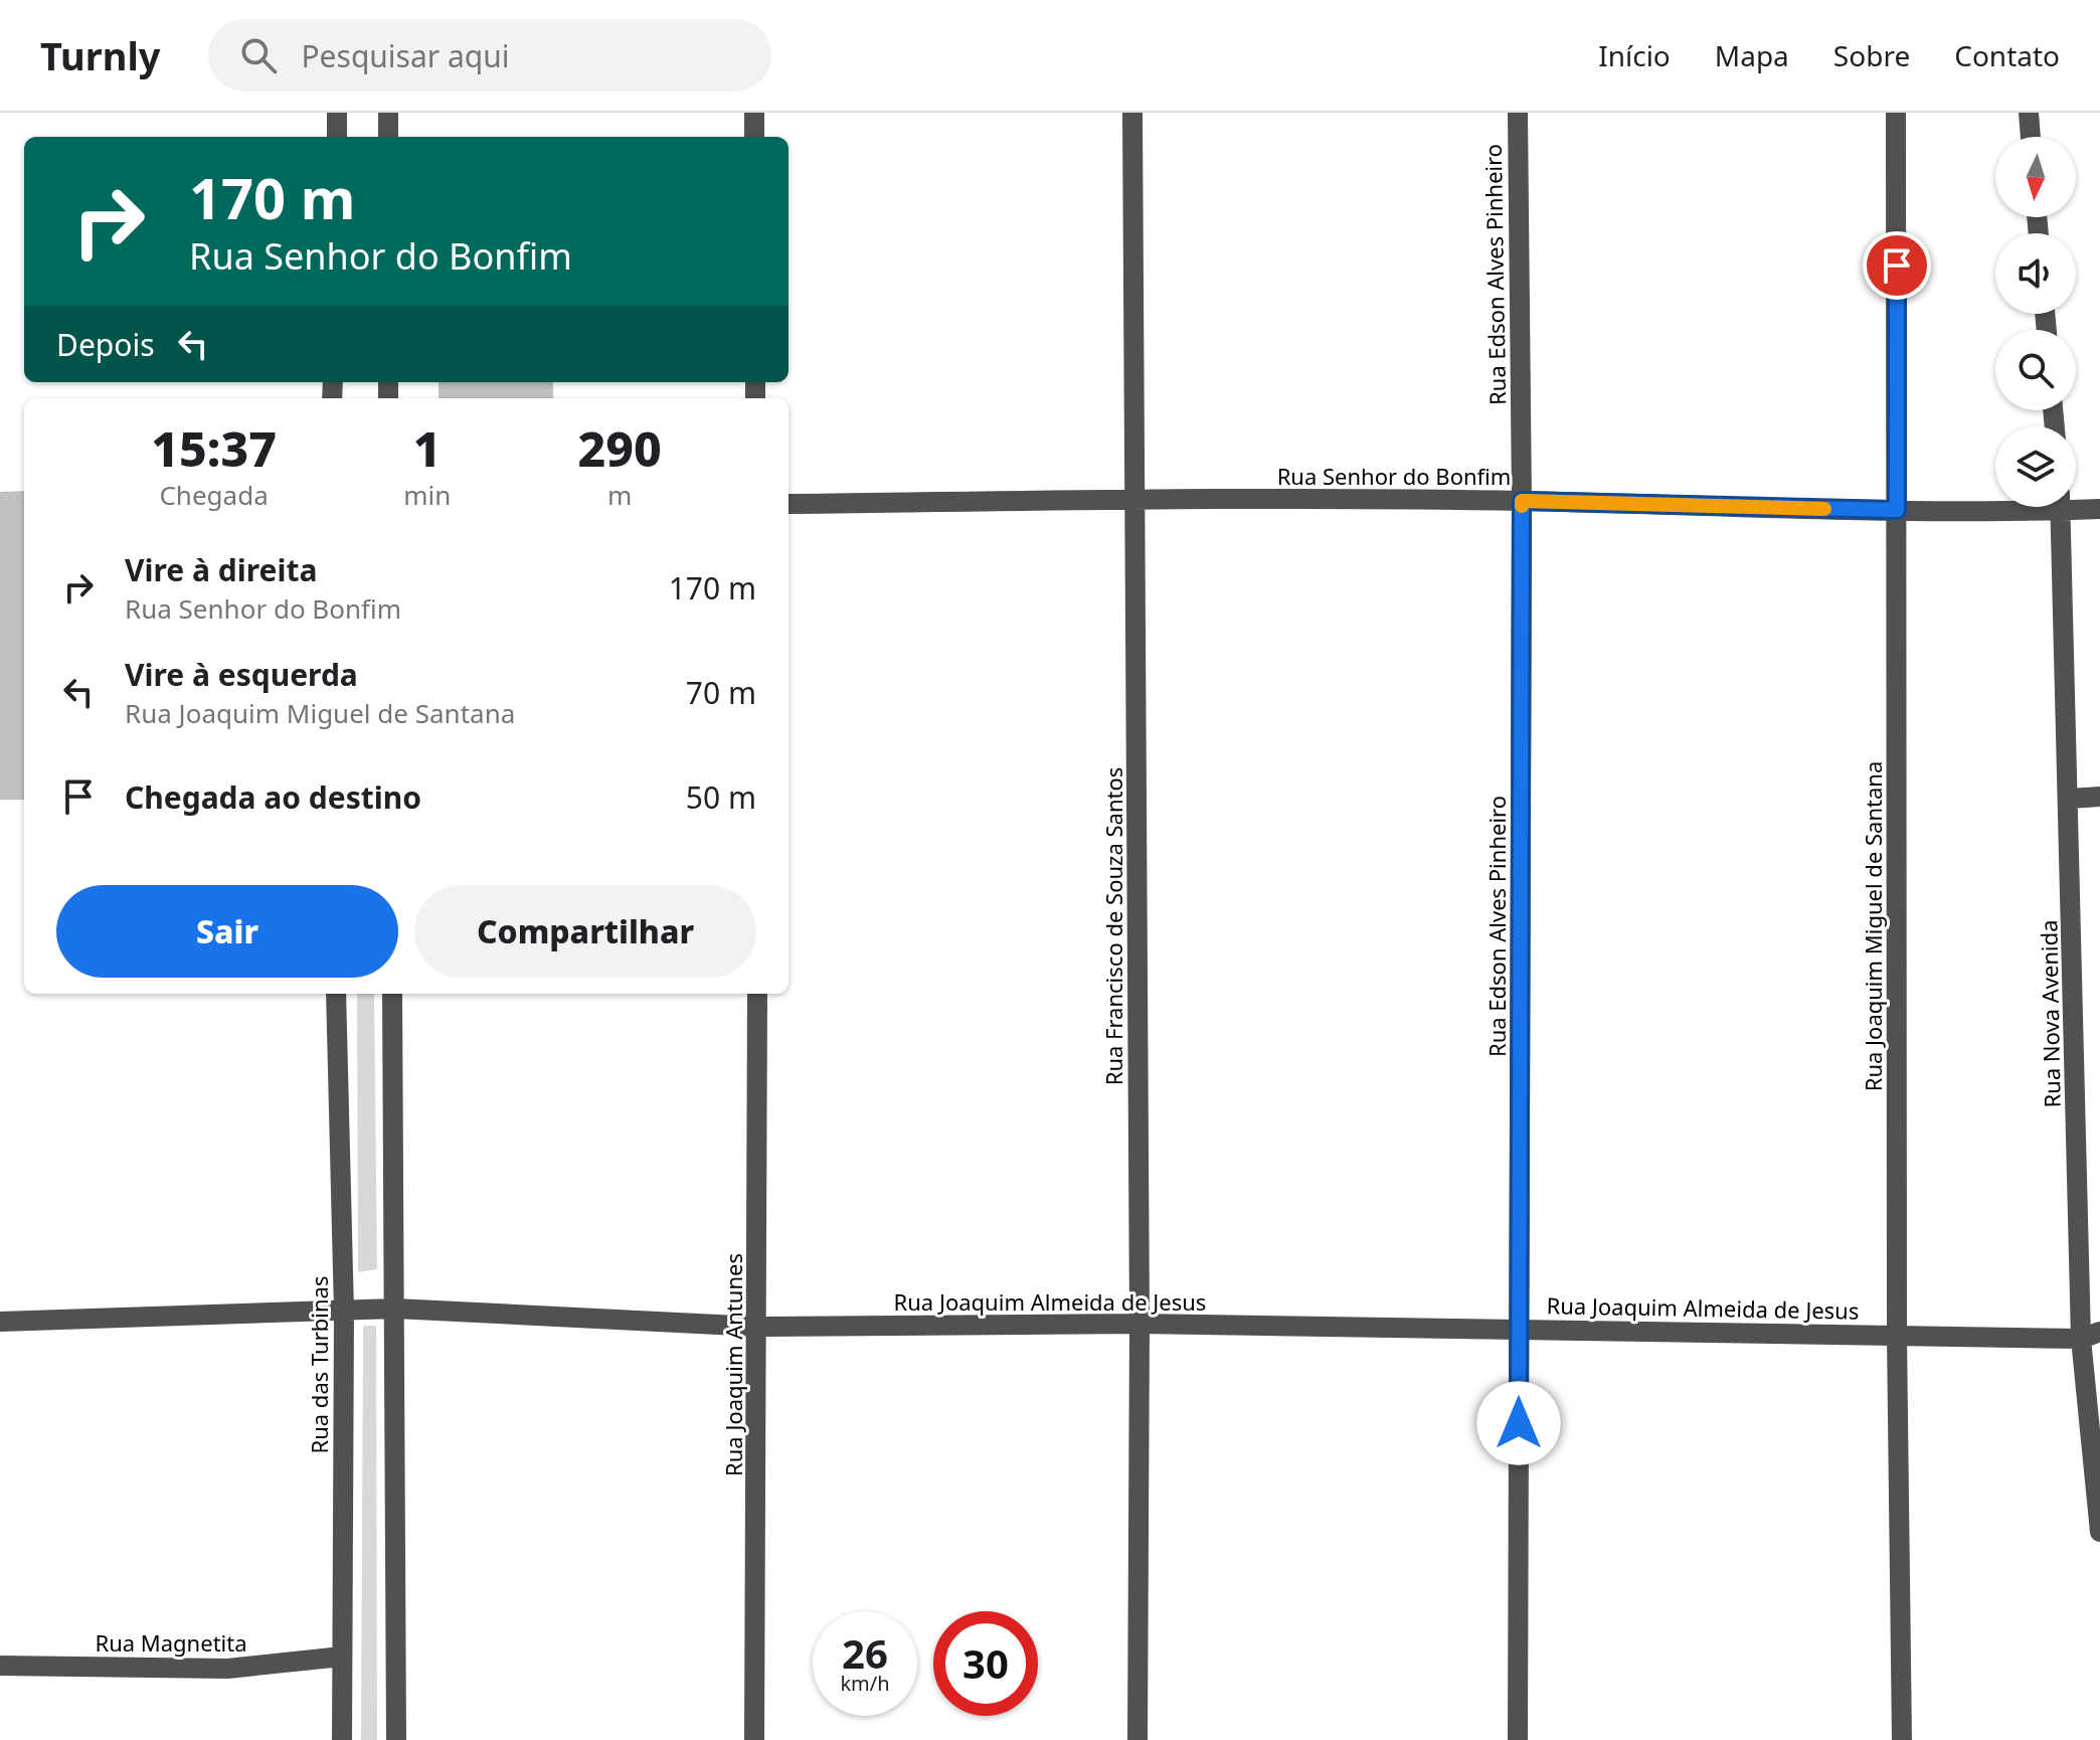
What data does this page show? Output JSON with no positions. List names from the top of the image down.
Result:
{
  "streets": {
    "street": [
      "Rua Edson Alves Pinheiro",
      "Rua Senhor do Bonfim",
      "Rua Francisco de Souza Santos",
      "Rua Joaquim Miguel de Santana",
      "Rua Nova Avenida",
      "Rua Joaquim Almeida de Jesus",
      "Rua das Turbinas",
      "Rua Joaquim Antunes",
      "Rua Magnetita"
    ]
  },
  "crossings": [
    ["Rua Edson Alves Pinheiro", "Rua Senhor do Bonfim"],
    ["Rua Edson Alves Pinheiro", "Rua Joaquim Almeida de Jesus"],
    ["Rua Senhor do Bonfim", "Rua Francisco de Souza Santos"],
    ["Rua Senhor do Bonfim", "Rua Joaquim Miguel de Santana"],
    ["Rua Francisco de Souza Santos", "Rua Joaquim Almeida de Jesus"],
    ["Rua Joaquim Miguel de Santana", "Rua Joaquim Almeida de Jesus"],
    ["Rua Nova Avenida", "Rua Joaquim Almeida de Jesus"],
    ["Rua Joaquim Almeida de Jesus", "Rua das Turbinas"],
    ["Rua Joaquim Almeida de Jesus", "Rua Joaquim Antunes"],
    ["Rua das Turbinas", "Rua Magnetita"]
  ],
  "north": "bottom",
  "page": {
    "header": "Turnly",
    "search": "Pesquisar aqui",
    "nav": [
      "Início",
      "Mapa",
      "Sobre",
      "Contato"
    ],
    "turn": ["170 m", "Rua Senhor do Bonfim"],
    "then": "Depois",
    "eta": [
      "15:37",
      "Chegada",
      "1",
      "min",
      "290",
      "m"
    ],
    "list": [
      {
        "name": "Vire à direita",
        "note": "Rua Senhor do Bonfim",
        "value": "170 m"
      },
      {
        "name": "Vire à esquerda",
        "note": "Rua Joaquim Miguel de Santana",
        "value": "70 m"
      },
      {
        "name": "Chegada ao destino",
        "value": "50 m"
      }
    ],
    "buttons": ["Sair", "Compartilhar"],
    "speed": "26 km/h",
    "limit": "30"
  }
}
